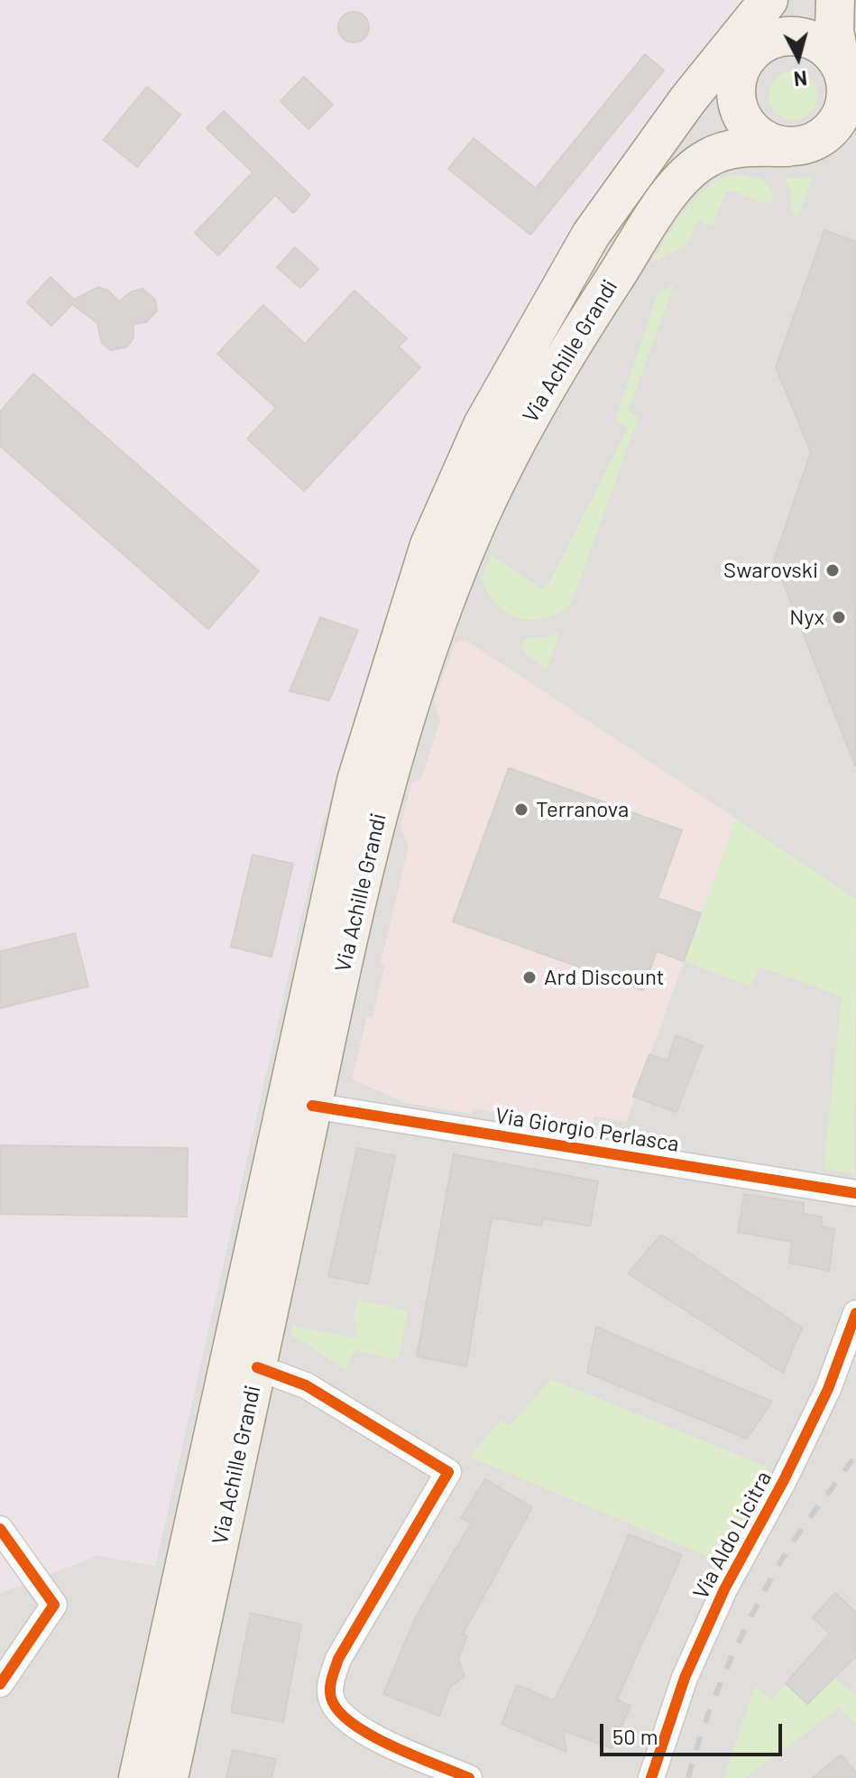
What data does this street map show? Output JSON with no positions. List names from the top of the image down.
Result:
{
  "streets": {
    "main road": ["Via Achille Grandi"],
    "street": ["Via Giorgio Perlasca", "Via Aldo Licitra"]
  },
  "crossings": [
    ["Via Achille Grandi", "Via Giorgio Perlasca"]
  ],
  "places": [
    "Swarovski",
    "Nyx",
    "Terranova",
    "Ard Discount"
  ],
  "scale_bar": "50 m",
  "north": "bottom"
}
